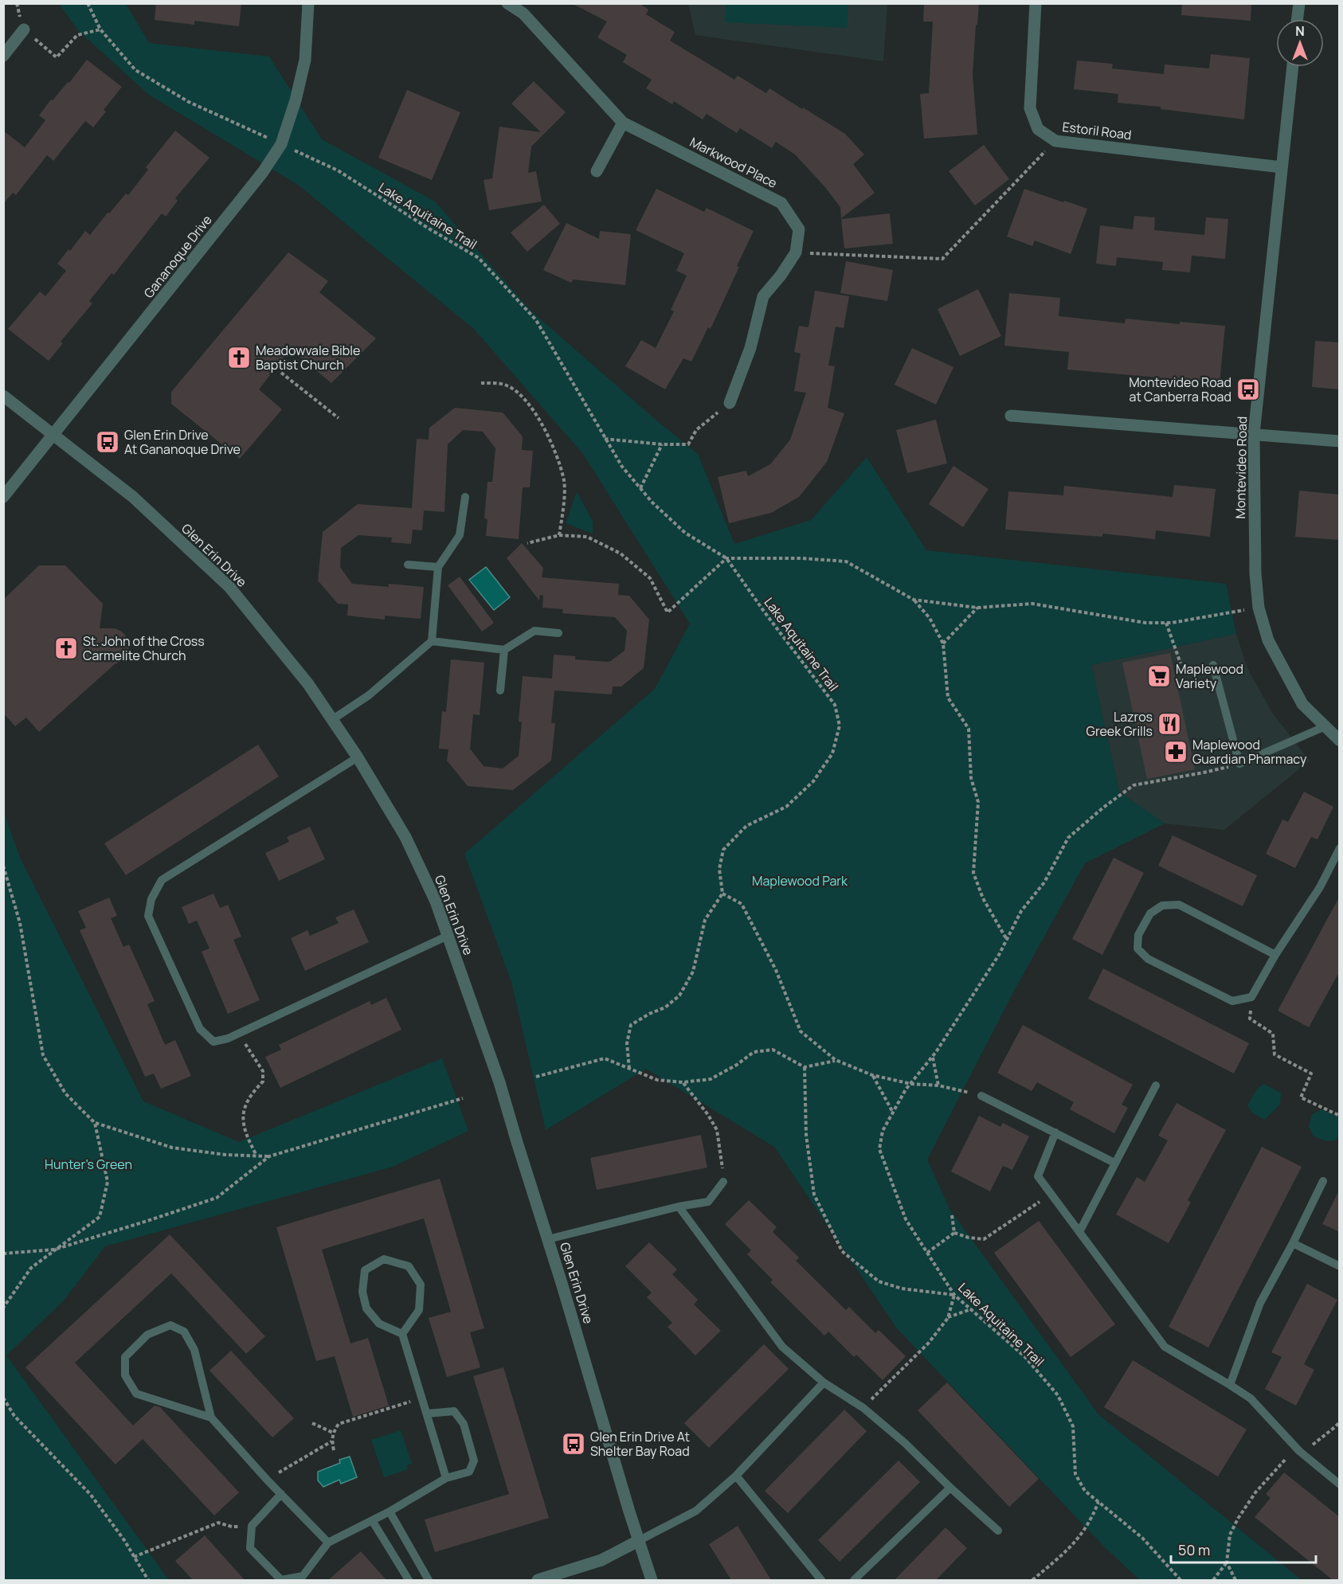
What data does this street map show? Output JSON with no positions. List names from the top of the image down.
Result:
{
  "streets": {
    "street": [
      "Estoril Road",
      "Markwood Place",
      "Gananoque Drive",
      "Montevideo Road",
      "Glen Erin Drive"
    ],
    "path": ["Lake Aquitaine Trail"]
  },
  "crossings": [
    ["Estoril Road", "Montevideo Road"],
    ["Lake Aquitaine Trail", "Gananoque Drive"],
    ["Gananoque Drive", "Glen Erin Drive"]
  ],
  "parks": ["Maplewood Park", "Hunter's Green"],
  "places": {
    "church": ["Meadowvale Bible Baptist Church", "St. John of the Cross Carmelite Church"],
    "bus stop": ["Montevideo Road at Canberra Road", "Glen Erin Drive At Gananoque Drive", "Glen Erin Drive At Shelter Bay Road"],
    "supermarket": ["Maplewood Variety"],
    "restaurant": ["Lazros Greek Grills"],
    "pharmacy": ["Maplewood Guardian Pharmacy"]
  },
  "scale_bar": "50 m",
  "north": "top"
}
